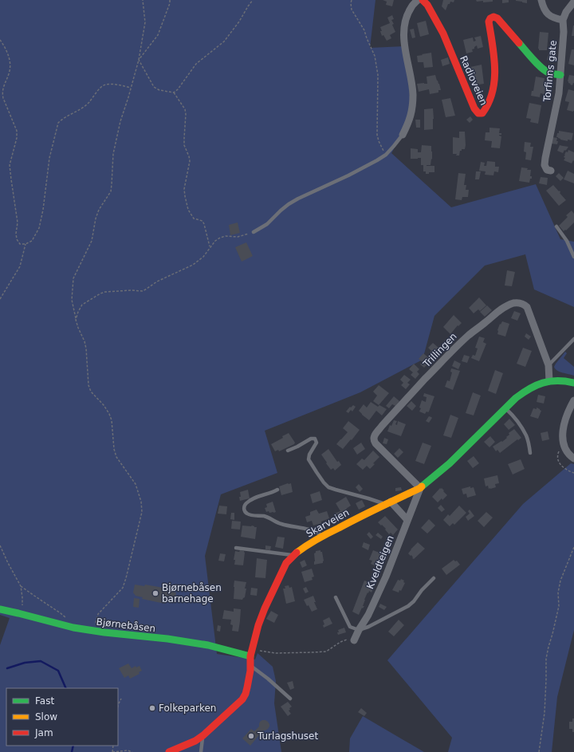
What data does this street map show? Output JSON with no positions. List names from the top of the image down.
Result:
{
  "streets": {
    "street": [
      "Torfinns gate",
      "Radioveien",
      "Trillingen",
      "Skarveien",
      "Kveldteigen",
      "Bjørnebåsen"
    ]
  },
  "crossings": [
    ["Torfinns gate", "Radioveien"],
    ["Trillingen", "Skarveien"],
    ["Trillingen", "Kveldteigen"],
    ["Skarveien", "Kveldteigen"],
    ["Skarveien", "Bjørnebåsen"]
  ],
  "places": ["Bjørnebåsen barnehage", "Folkeparken", "Turlagshuset"],
  "legend": ["Fast", "Slow", "Jam"]
}
